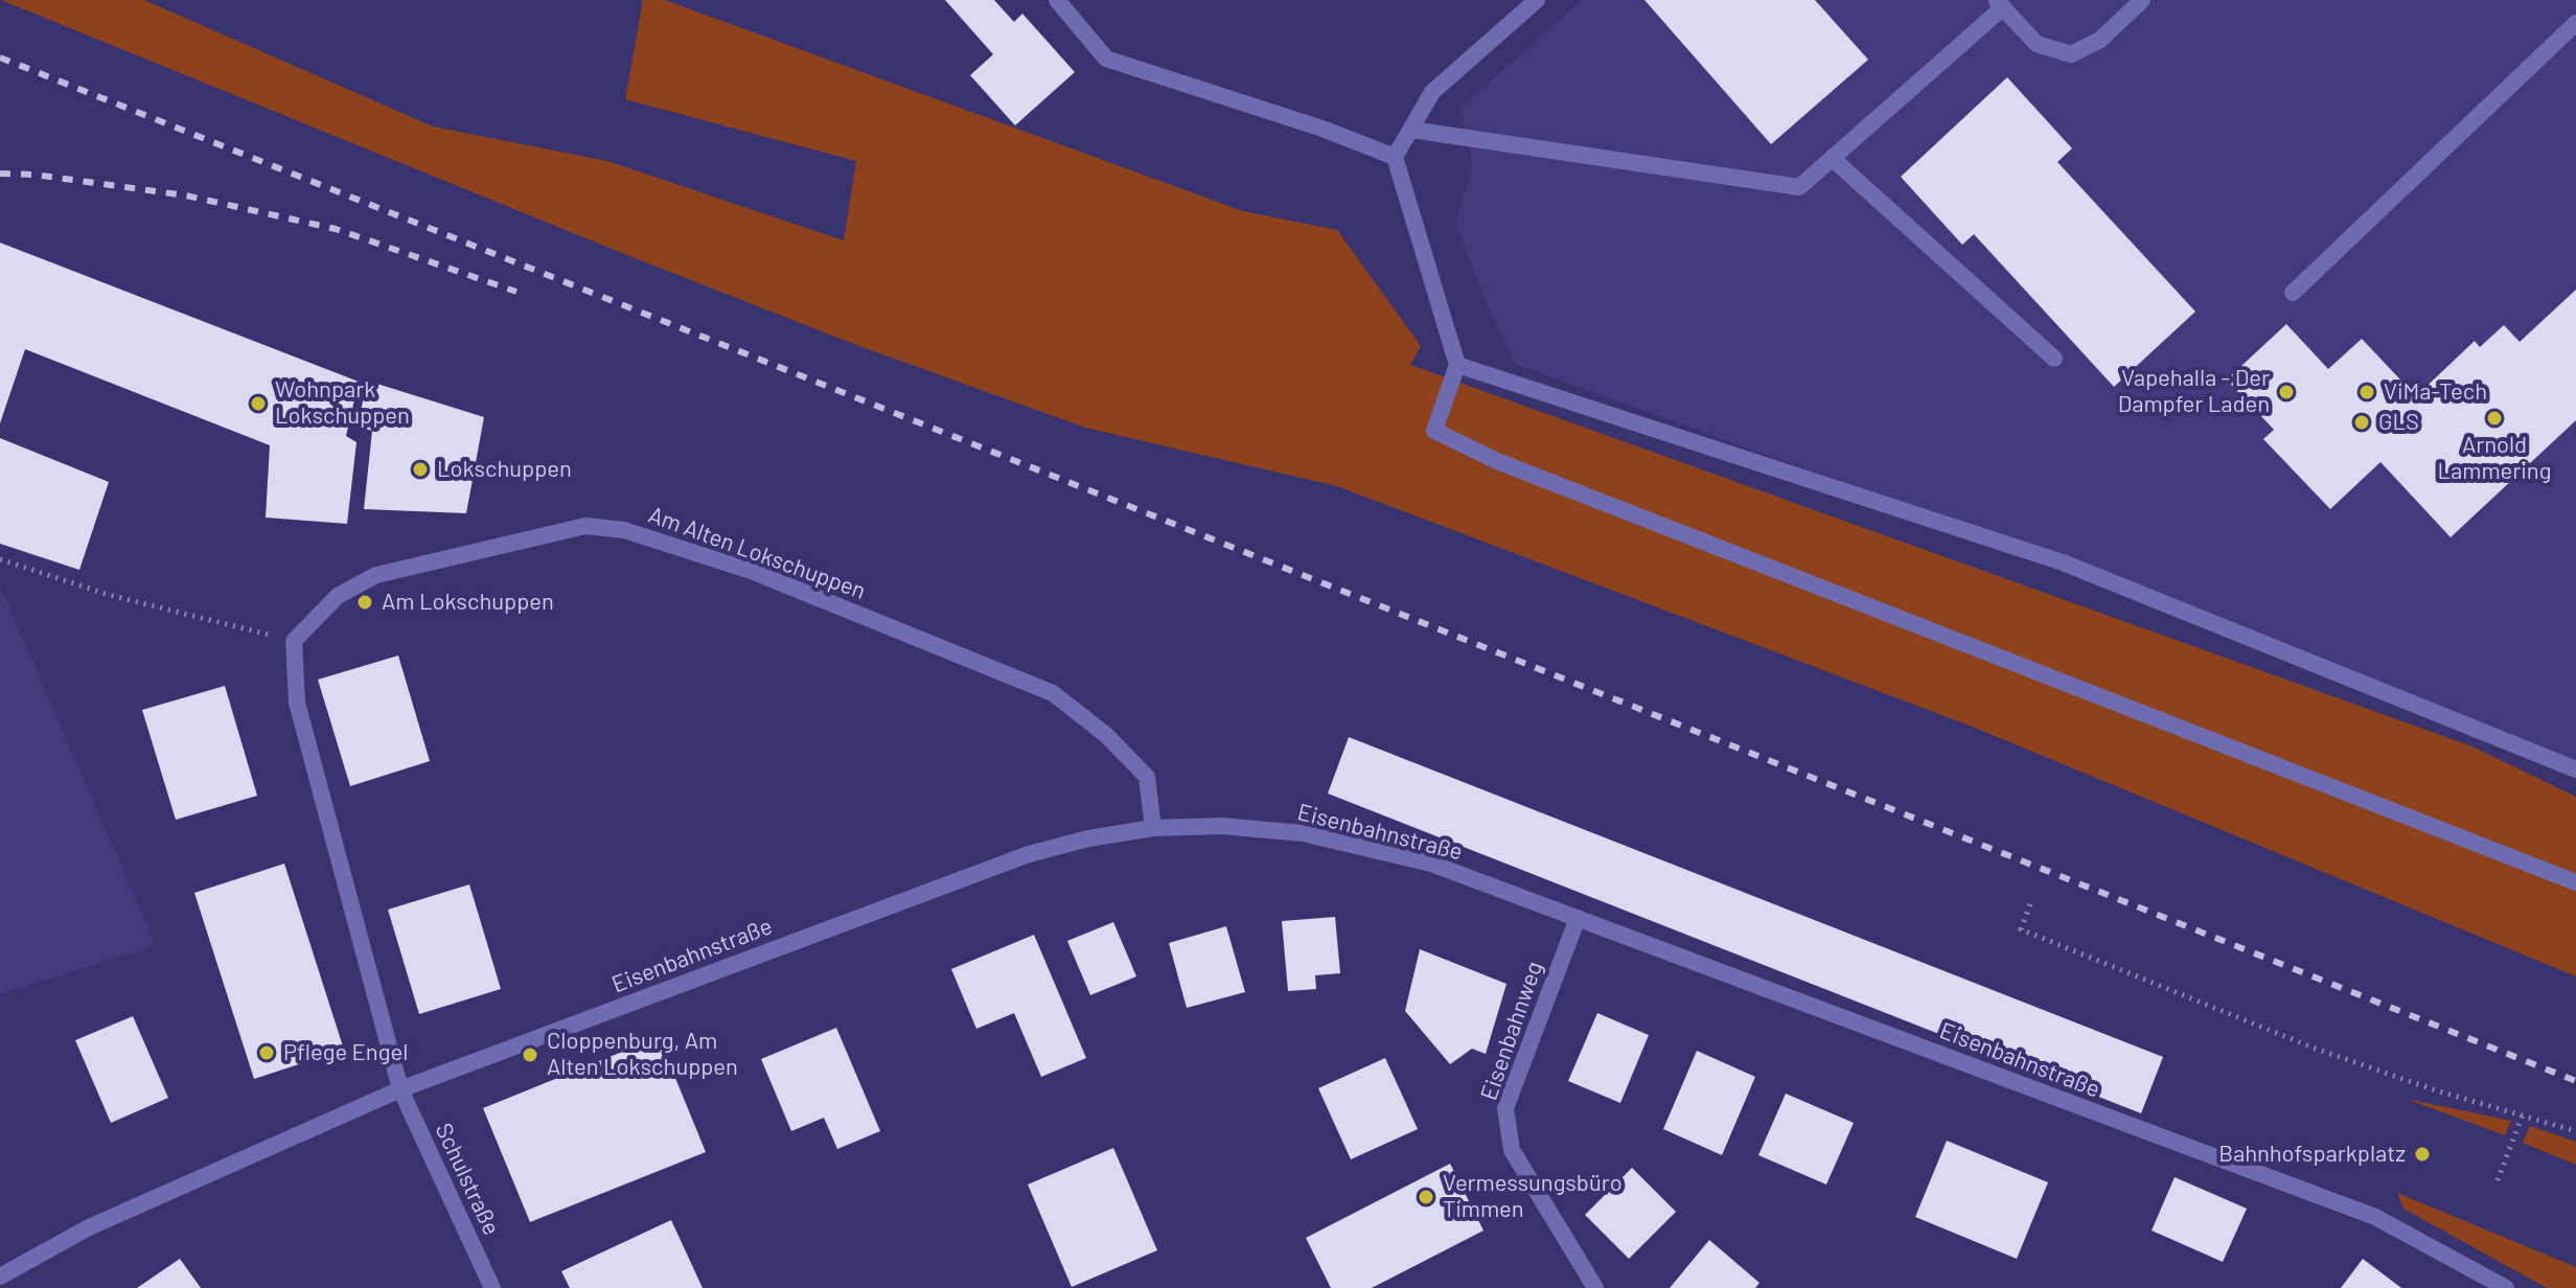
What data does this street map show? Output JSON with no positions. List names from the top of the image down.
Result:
{
  "streets": {
    "street": [
      "Am Alten Lokschuppen",
      "Eisenbahnstraße",
      "Eisenbahnweg",
      "Schulstraße"
    ]
  },
  "crossings": [
    ["Am Alten Lokschuppen", "Eisenbahnstraße"],
    ["Eisenbahnstraße", "Eisenbahnweg"],
    ["Eisenbahnstraße", "Schulstraße"]
  ],
  "places": [
    "Vapehalla - Der Dampfer Laden",
    "ViMa-Tech",
    "Wohnpark Lokschuppen",
    "Arnold Lammering",
    "GLS",
    "Lokschuppen",
    "Am Lokschuppen",
    "Pflege Engel",
    "Cloppenburg, Am Alten Lokschuppen",
    "Bahnhofsparkplatz",
    "Vermessungsbüro Timmen"
  ]
}
